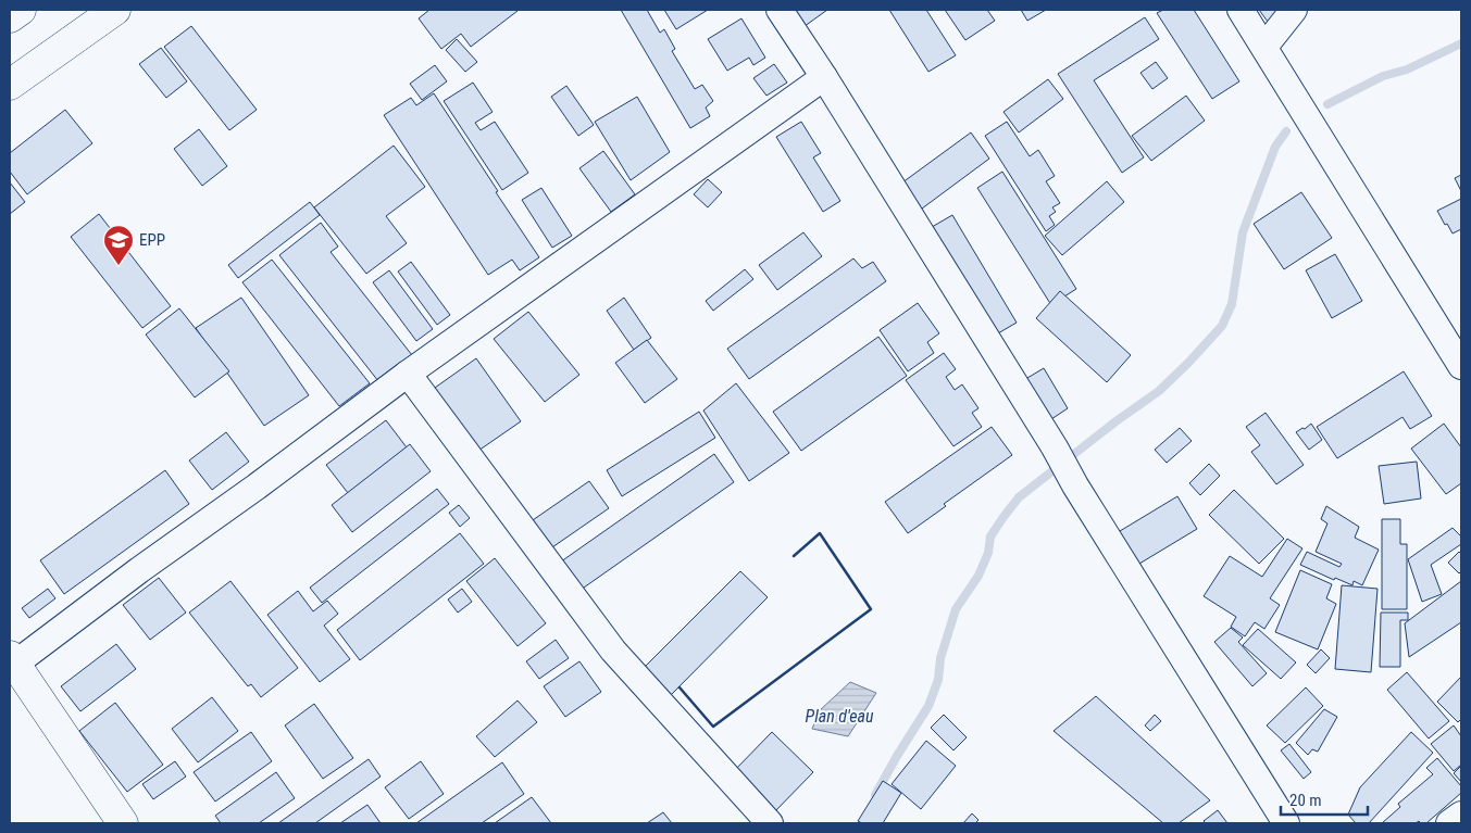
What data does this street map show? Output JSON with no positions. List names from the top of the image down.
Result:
{
  "water": ["Plan d'eau"],
  "places": {
    "school or university": ["EPP"]
  },
  "scale_bar": "20 m"
}
